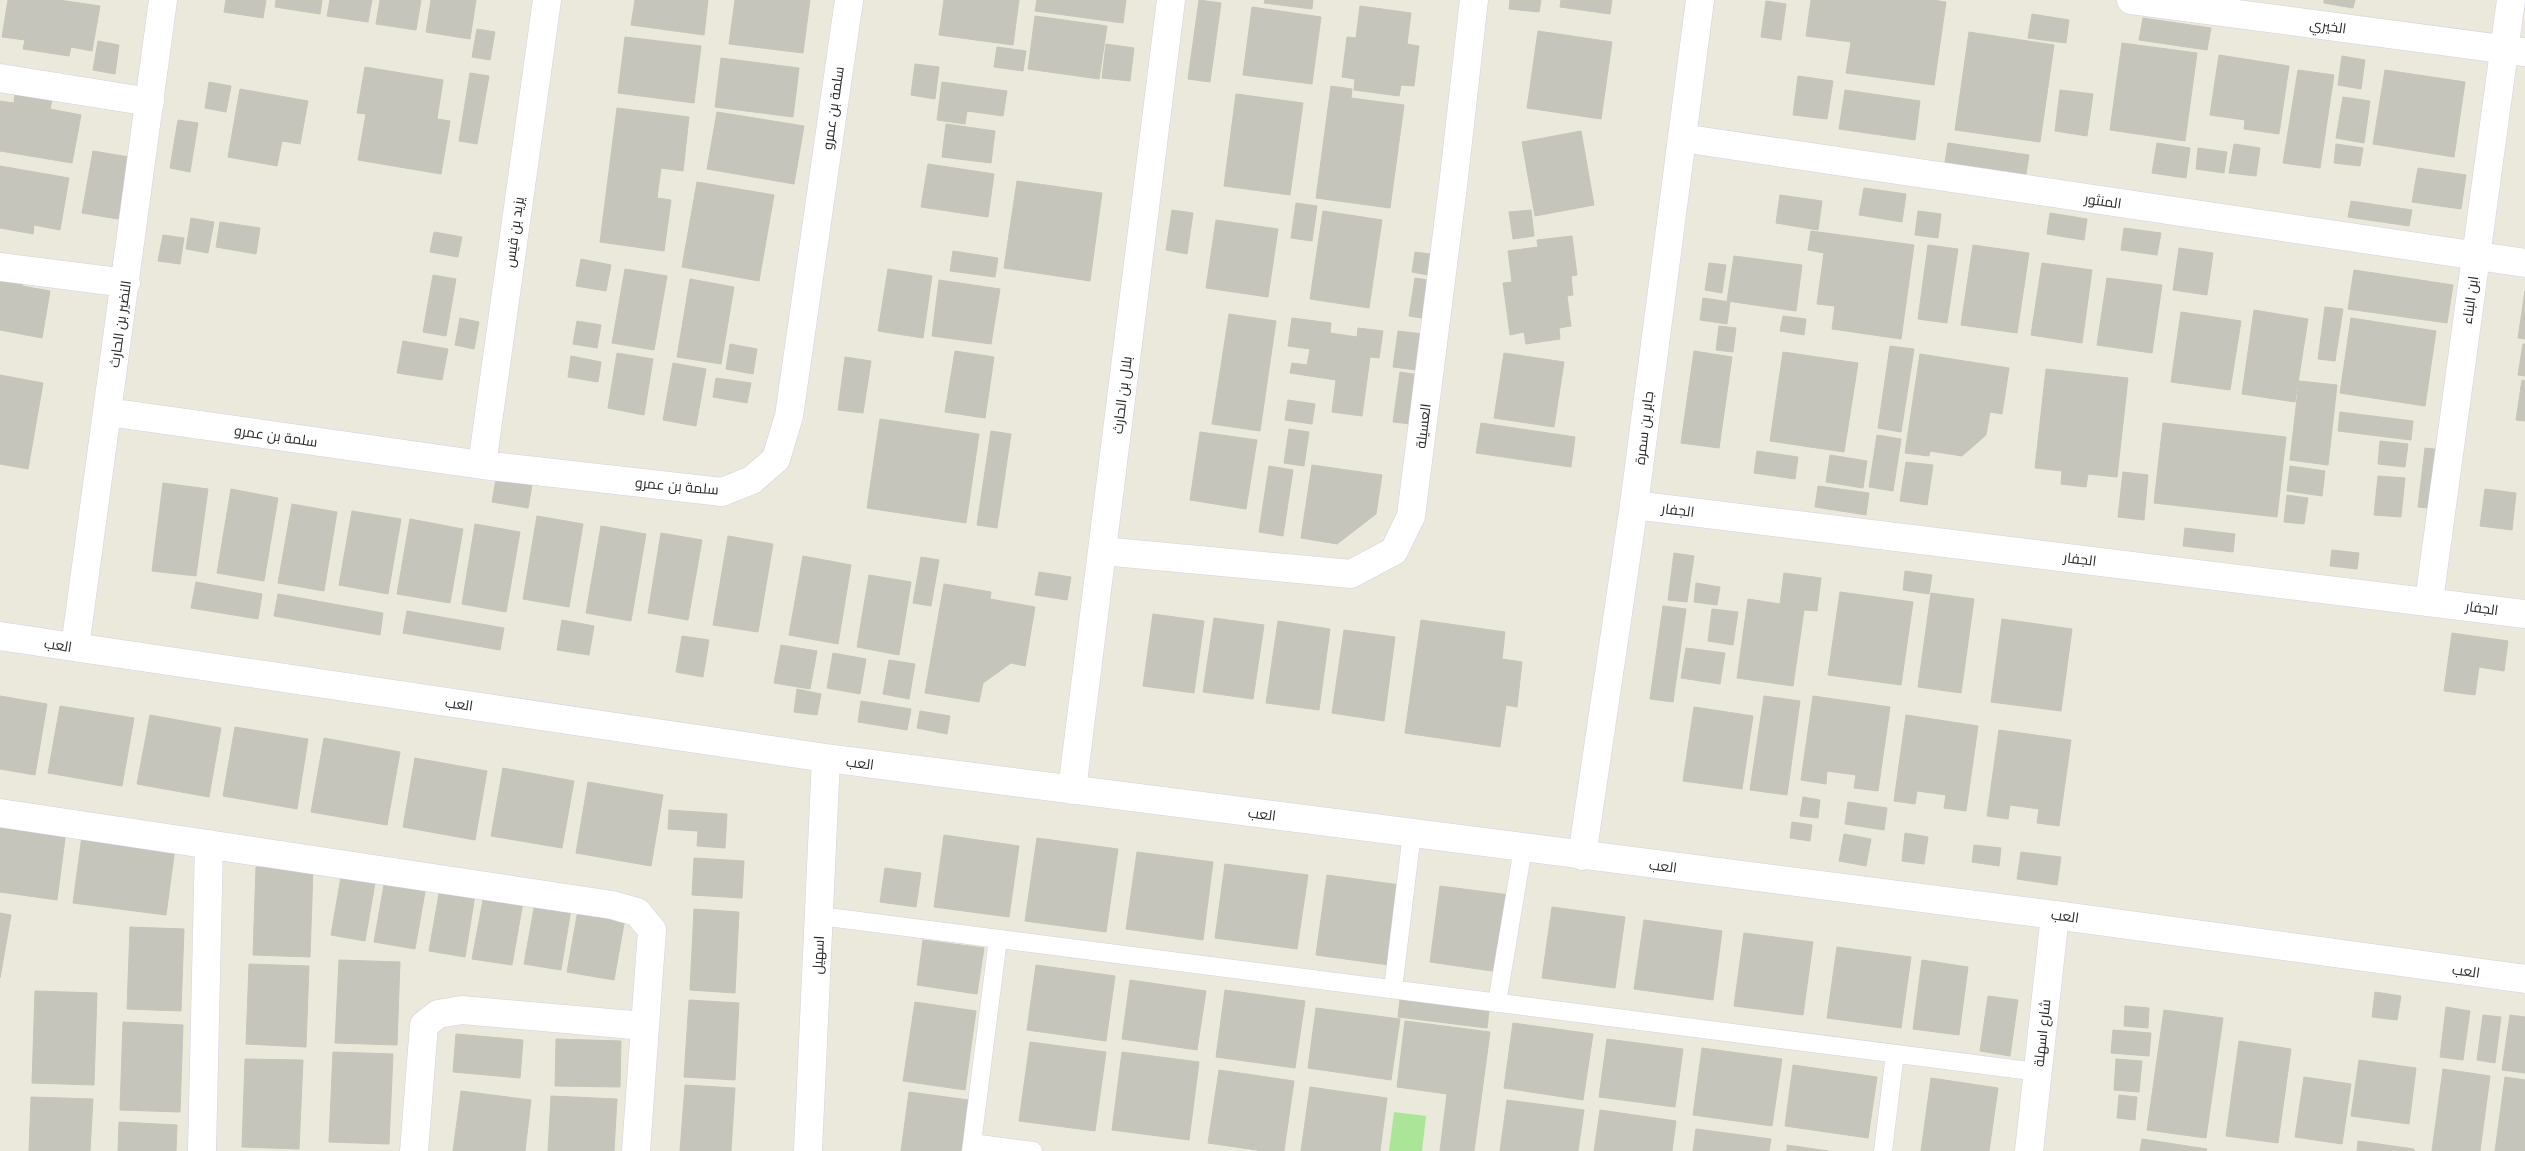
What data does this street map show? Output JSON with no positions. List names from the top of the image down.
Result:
{
  "streets": {
    "street": [
      "الخيري",
      "سلمة بن عمرو",
      "المنثور",
      "يزيد بن قيس",
      "ابن البناء",
      "النضير بن الحارث",
      "بلال بن الحارث",
      "العسيلة",
      "جابر بن سمرة",
      "الجفار",
      "العب",
      "اسهيل",
      "شارع اسهلة"
    ]
  },
  "crossings": [
    ["الخيري", "ابن البناء"],
    ["سلمة بن عمرو", "يزيد بن قيس"],
    ["سلمة بن عمرو", "النضير بن الحارث"],
    ["المنثور", "ابن البناء"],
    ["المنثور", "جابر بن سمرة"],
    ["ابن البناء", "الجفار"],
    ["النضير بن الحارث", "العب"],
    ["بلال بن الحارث", "العسيلة"],
    ["بلال بن الحارث", "العب"],
    ["جابر بن سمرة", "الجفار"],
    ["جابر بن سمرة", "العب"],
    ["العب", "اسهيل"],
    ["العب", "شارع اسهلة"]
  ]
}
